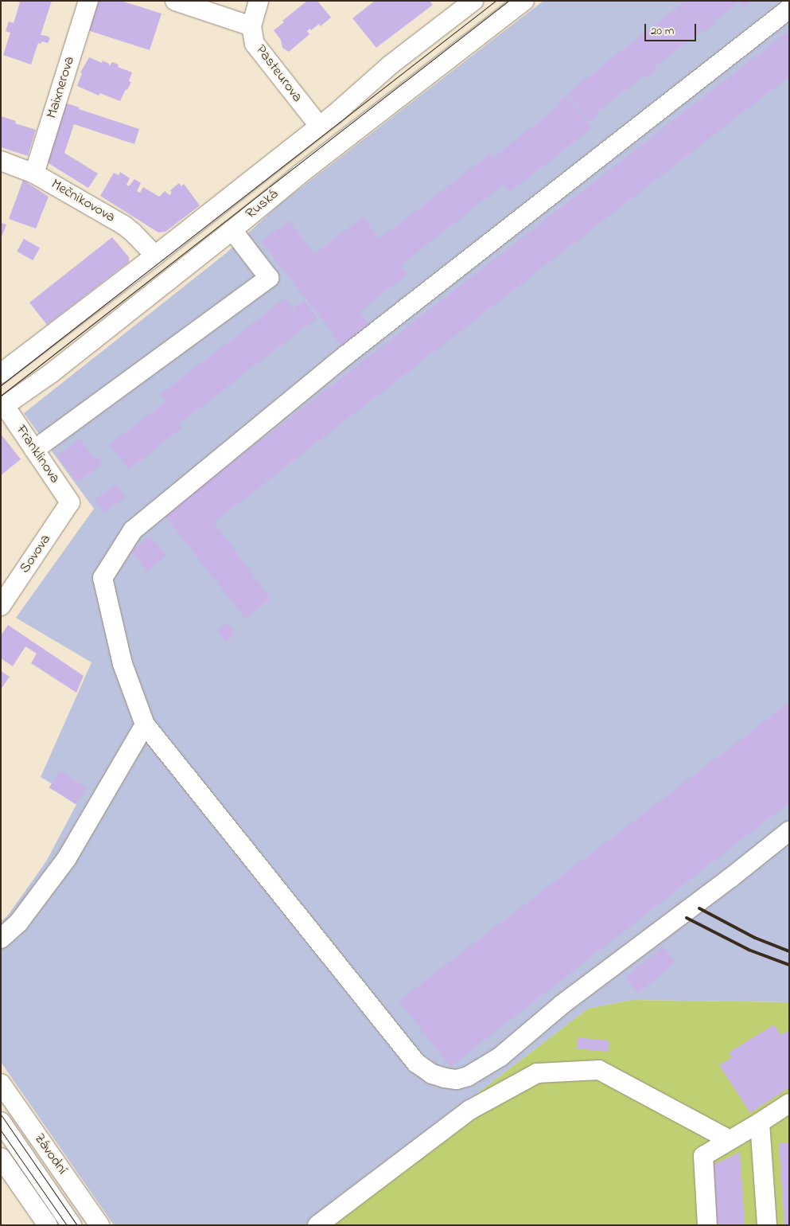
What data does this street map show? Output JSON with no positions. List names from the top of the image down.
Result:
{
  "streets": {
    "street": [
      "Pasteurova",
      "Maixnerova",
      "Mečnikovova",
      "Ruská",
      "Franklinova",
      "Sovova",
      "Závodní"
    ]
  },
  "crossings": [
    ["Pasteurova", "Ruská"],
    ["Maixnerova", "Mečnikovova"],
    ["Mečnikovova", "Ruská"],
    ["Ruská", "Franklinova"],
    ["Franklinova", "Sovova"]
  ],
  "scale_bar": "20 m"
}
